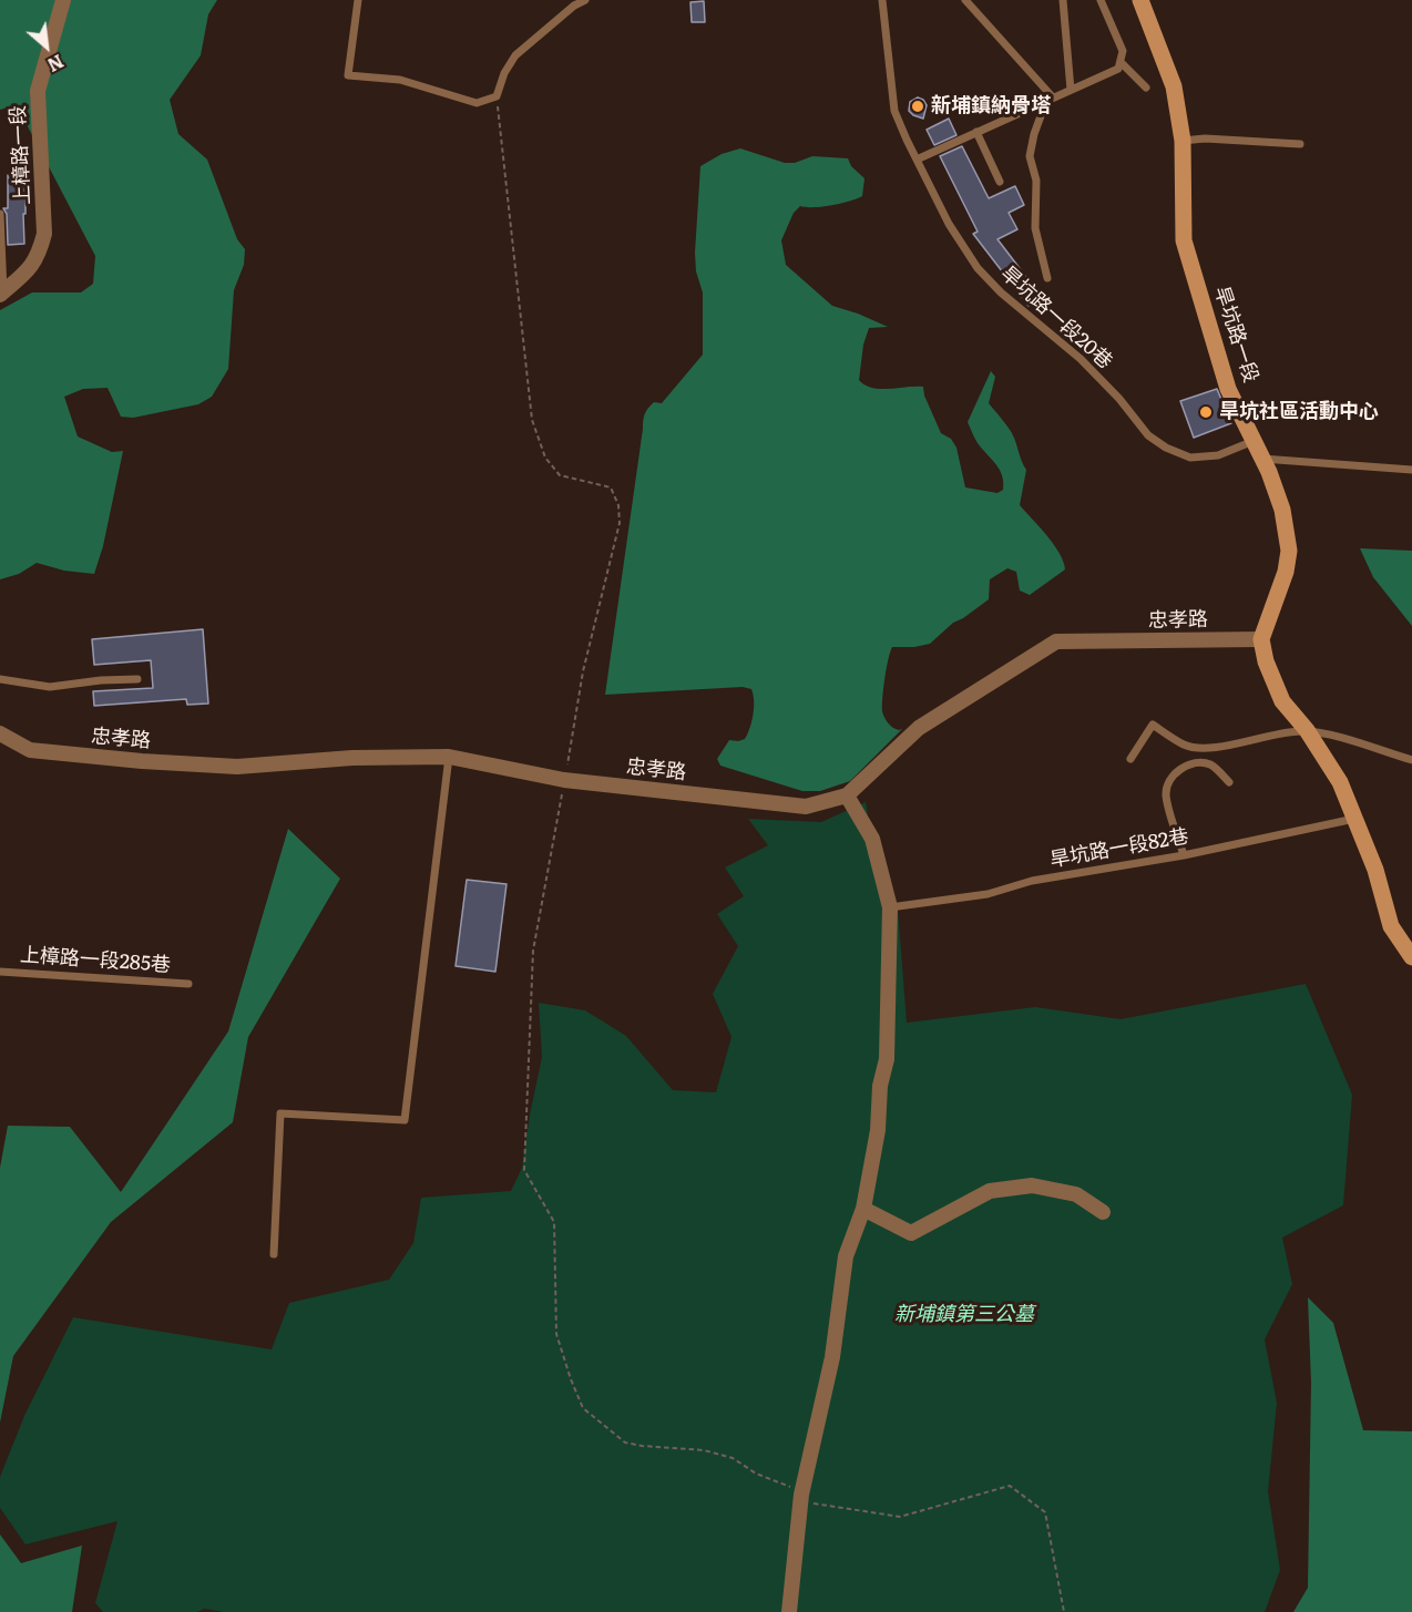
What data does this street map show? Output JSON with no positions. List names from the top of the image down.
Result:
{
  "streets": {
    "street": ["上樟路一段", "旱坑路一段", "忠孝路"],
    "lane": ["旱坑路一段20巷", "旱坑路一段82巷", "上樟路一段285巷"]
  },
  "crossings": [
    ["旱坑路一段20巷", "旱坑路一段"],
    ["旱坑路一段", "忠孝路"]
  ],
  "parks": ["新埔鎮第三公墓"],
  "places": ["新埔鎮納骨塔", "旱坑社區活動中心"],
  "north": "bottom right"
}
